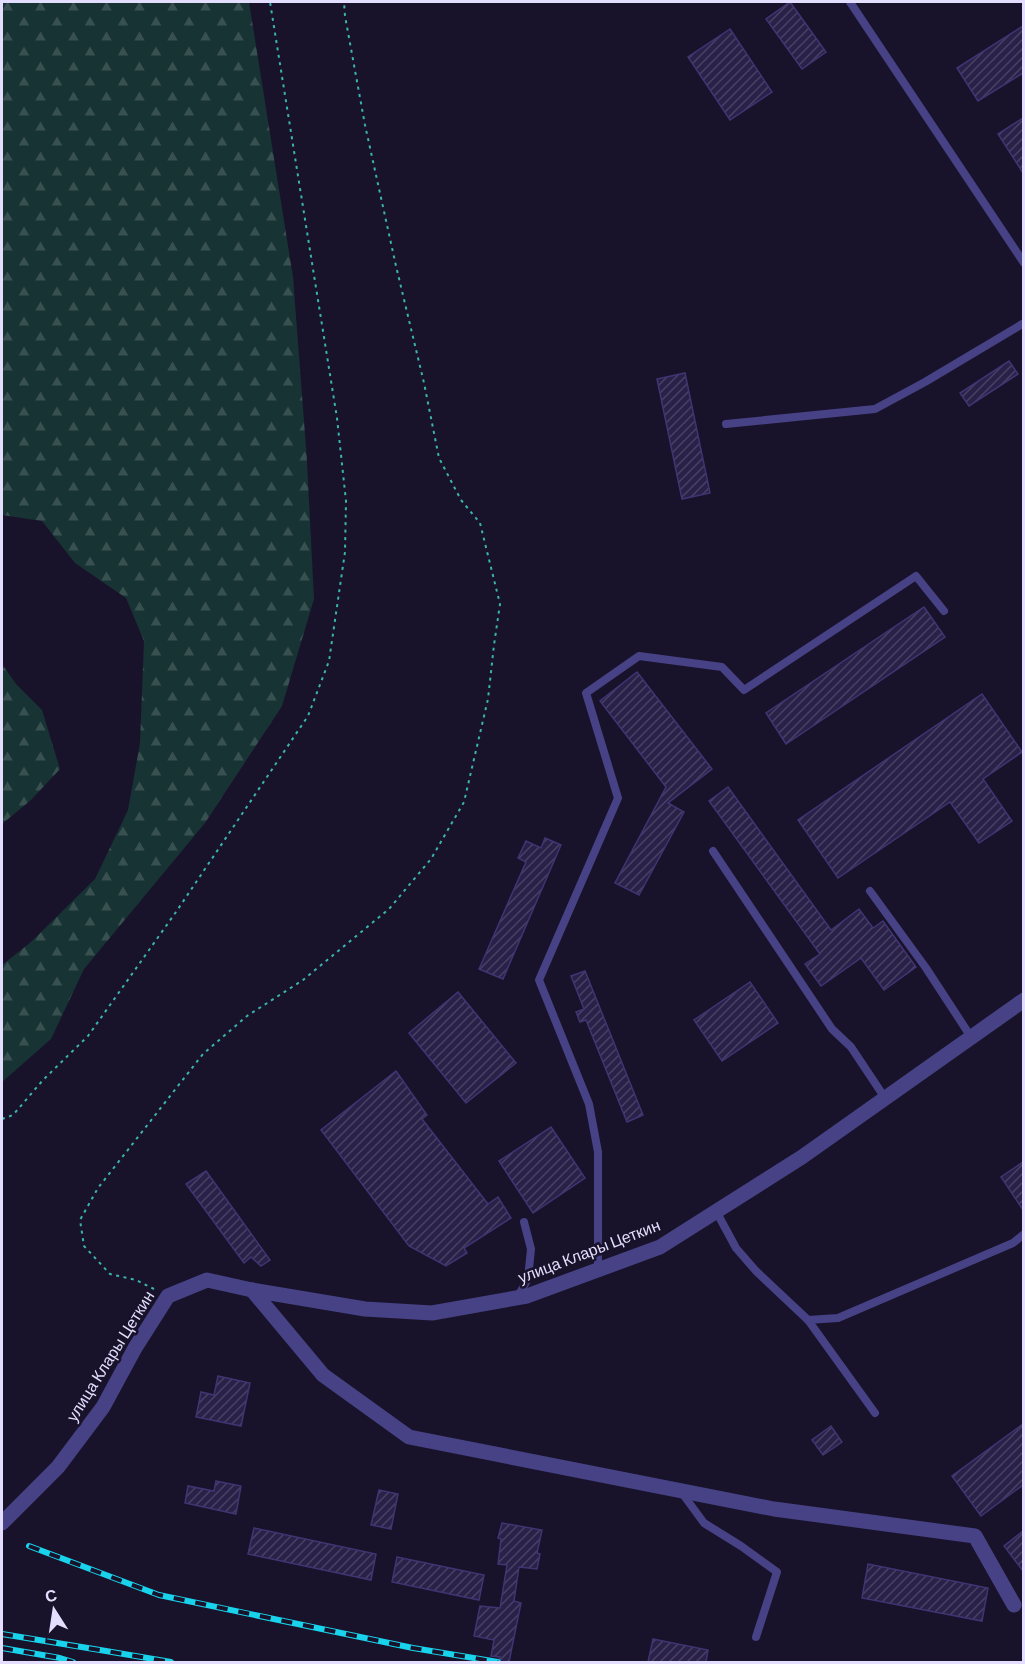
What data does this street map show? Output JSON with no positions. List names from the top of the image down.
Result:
{
  "streets": {
    "street": ["улица Клары Цеткин"]
  },
  "north": "top"
}
